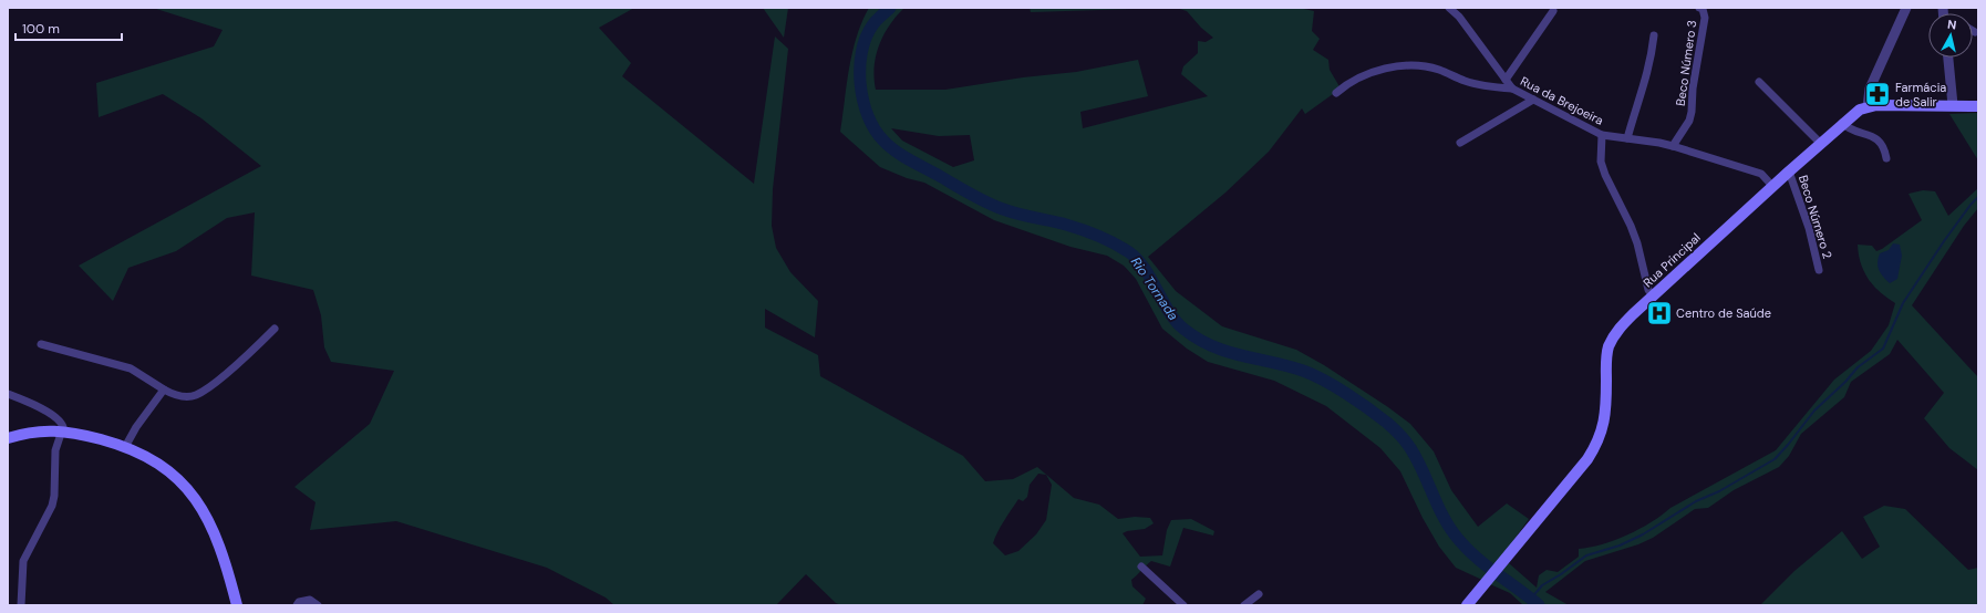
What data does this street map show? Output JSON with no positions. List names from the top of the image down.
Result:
{
  "streets": {
    "main road": ["Rua Principal"],
    "street": ["Beco Número 3", "Rua da Brejoeira", "Beco Número 2"]
  },
  "crossings": [
    ["Beco Número 3", "Rua da Brejoeira"],
    ["Rua da Brejoeira", "Rua Principal"],
    ["Beco Número 2", "Rua Principal"]
  ],
  "water": ["Rio Tornada"],
  "places": {
    "pharmacy": ["Farmácia de Salir"],
    "hospital": ["Centro de Saúde"]
  },
  "scale_bar": "100 m",
  "north": "top"
}
